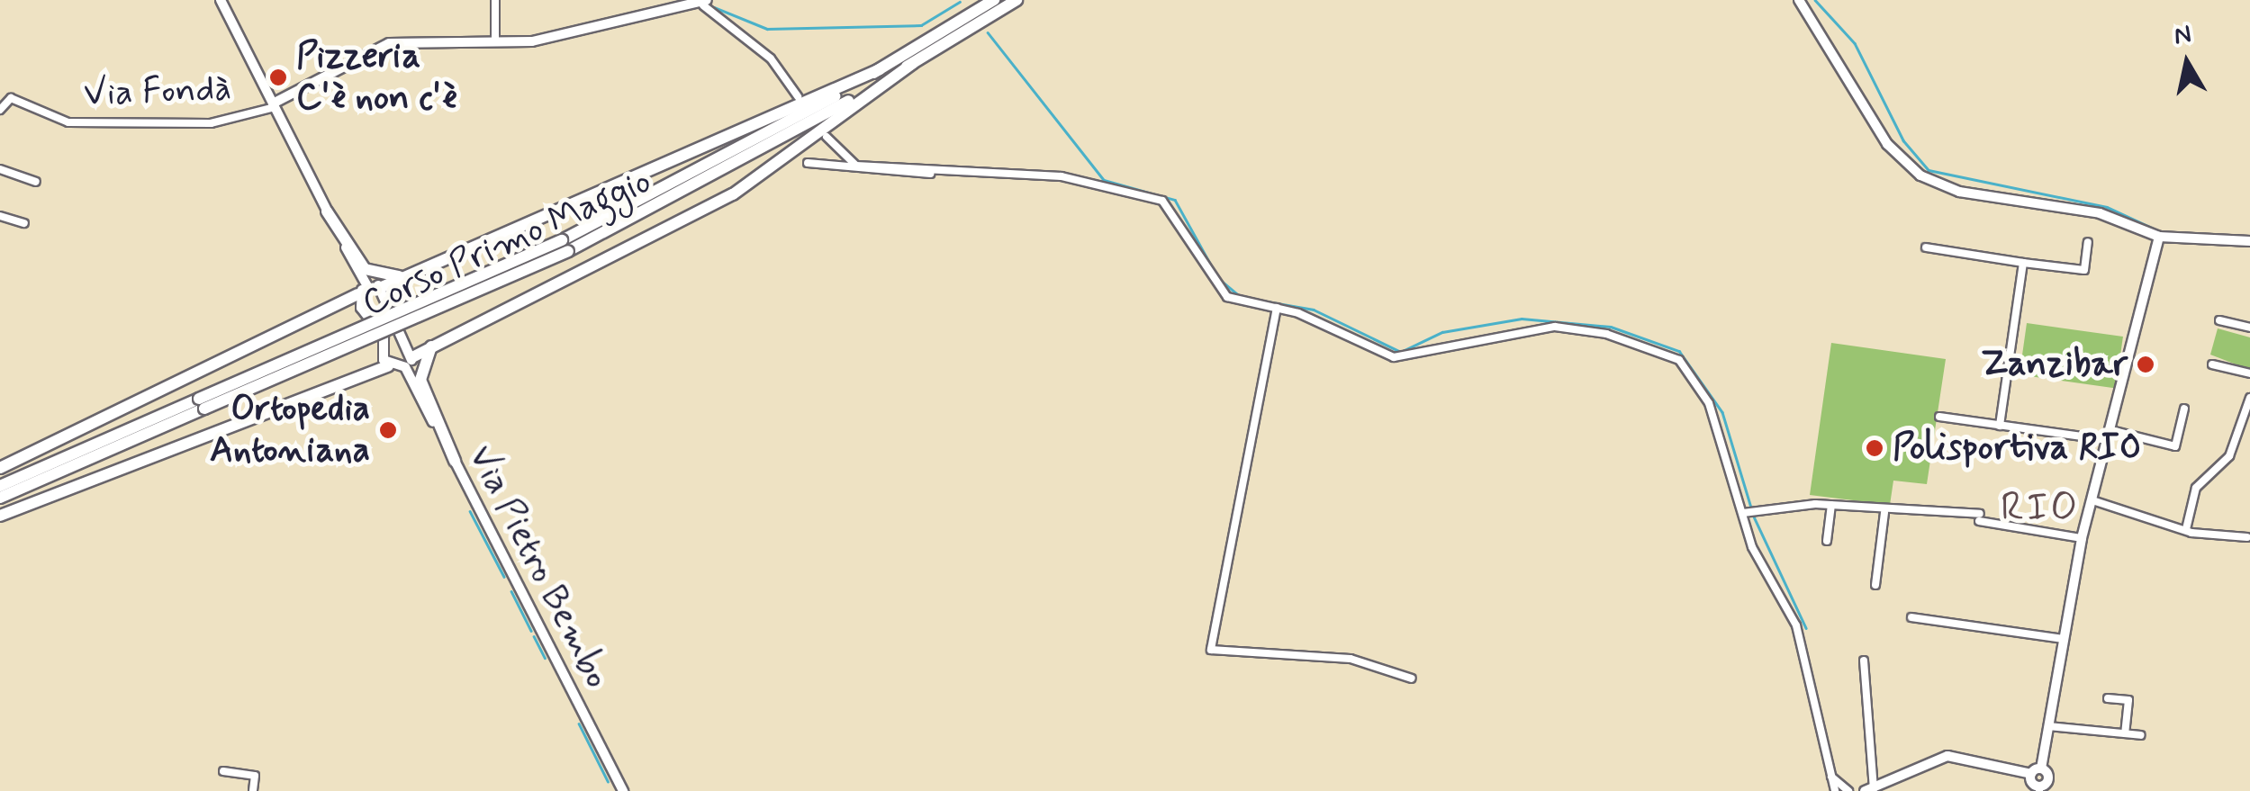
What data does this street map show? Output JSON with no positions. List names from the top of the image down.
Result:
{
  "streets": {
    "highway": ["Corso Primo Maggio"],
    "street": ["Via Fondà", "Via Pietro Bembo"]
  },
  "districts": ["RIO"],
  "places": [
    "Pizzeria C'è non c'è",
    "Zanzibar",
    "Ortopedia Antoniana",
    "Polisportiva RIO"
  ],
  "north": "top"
}
